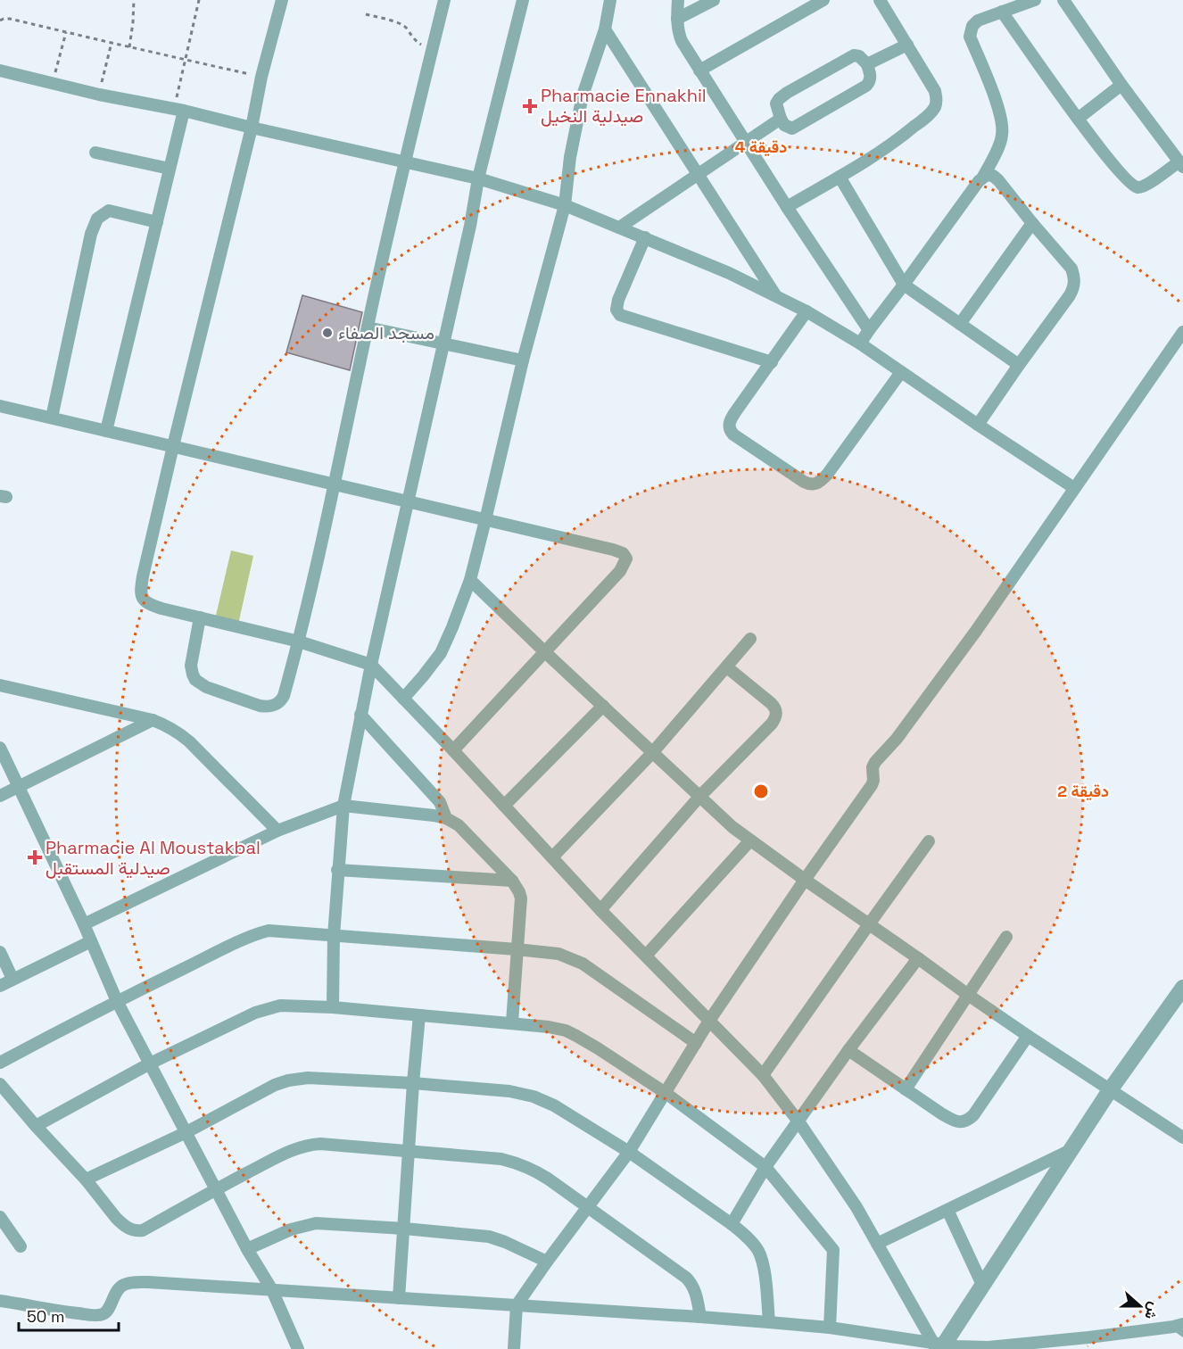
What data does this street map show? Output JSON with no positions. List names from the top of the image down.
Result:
{
  "places": {
    "health": ["Pharmacie Ennakhil صيدلية النخيل", "Pharmacie Al Moustakbal صيدلية المستقبل"],
    "other": ["مسجد الصفاء"]
  },
  "scale_bar": "50 m",
  "north": "right",
  "rings": ["4 دقيقة", "2 دقيقة"]
}
